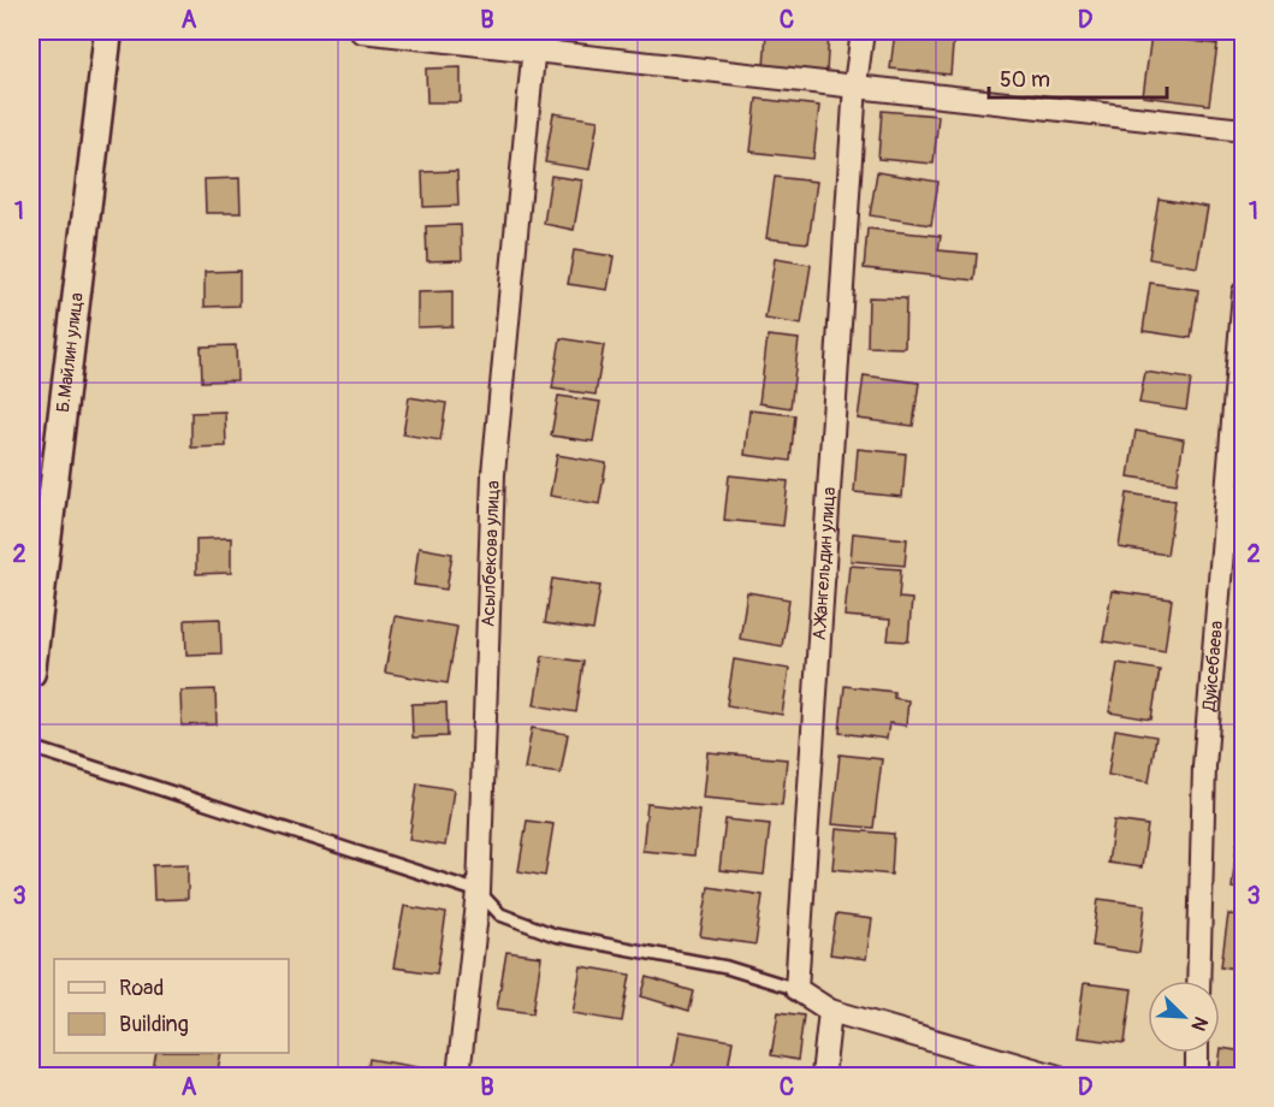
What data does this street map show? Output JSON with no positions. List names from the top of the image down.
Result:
{
  "streets": {
    "street": [
      "Б.Майлин улица",
      "Асылбекова улица",
      "А.Жангельдин улица",
      "Дуйсебаева"
    ]
  },
  "legend": ["Road", "Building"],
  "scale_bar": "50 m",
  "north": "bottom right",
  "grid": {
    "columns": [
      "A",
      "B",
      "C",
      "D"
    ],
    "rows": ["1", "2", "3"]
  }
}
